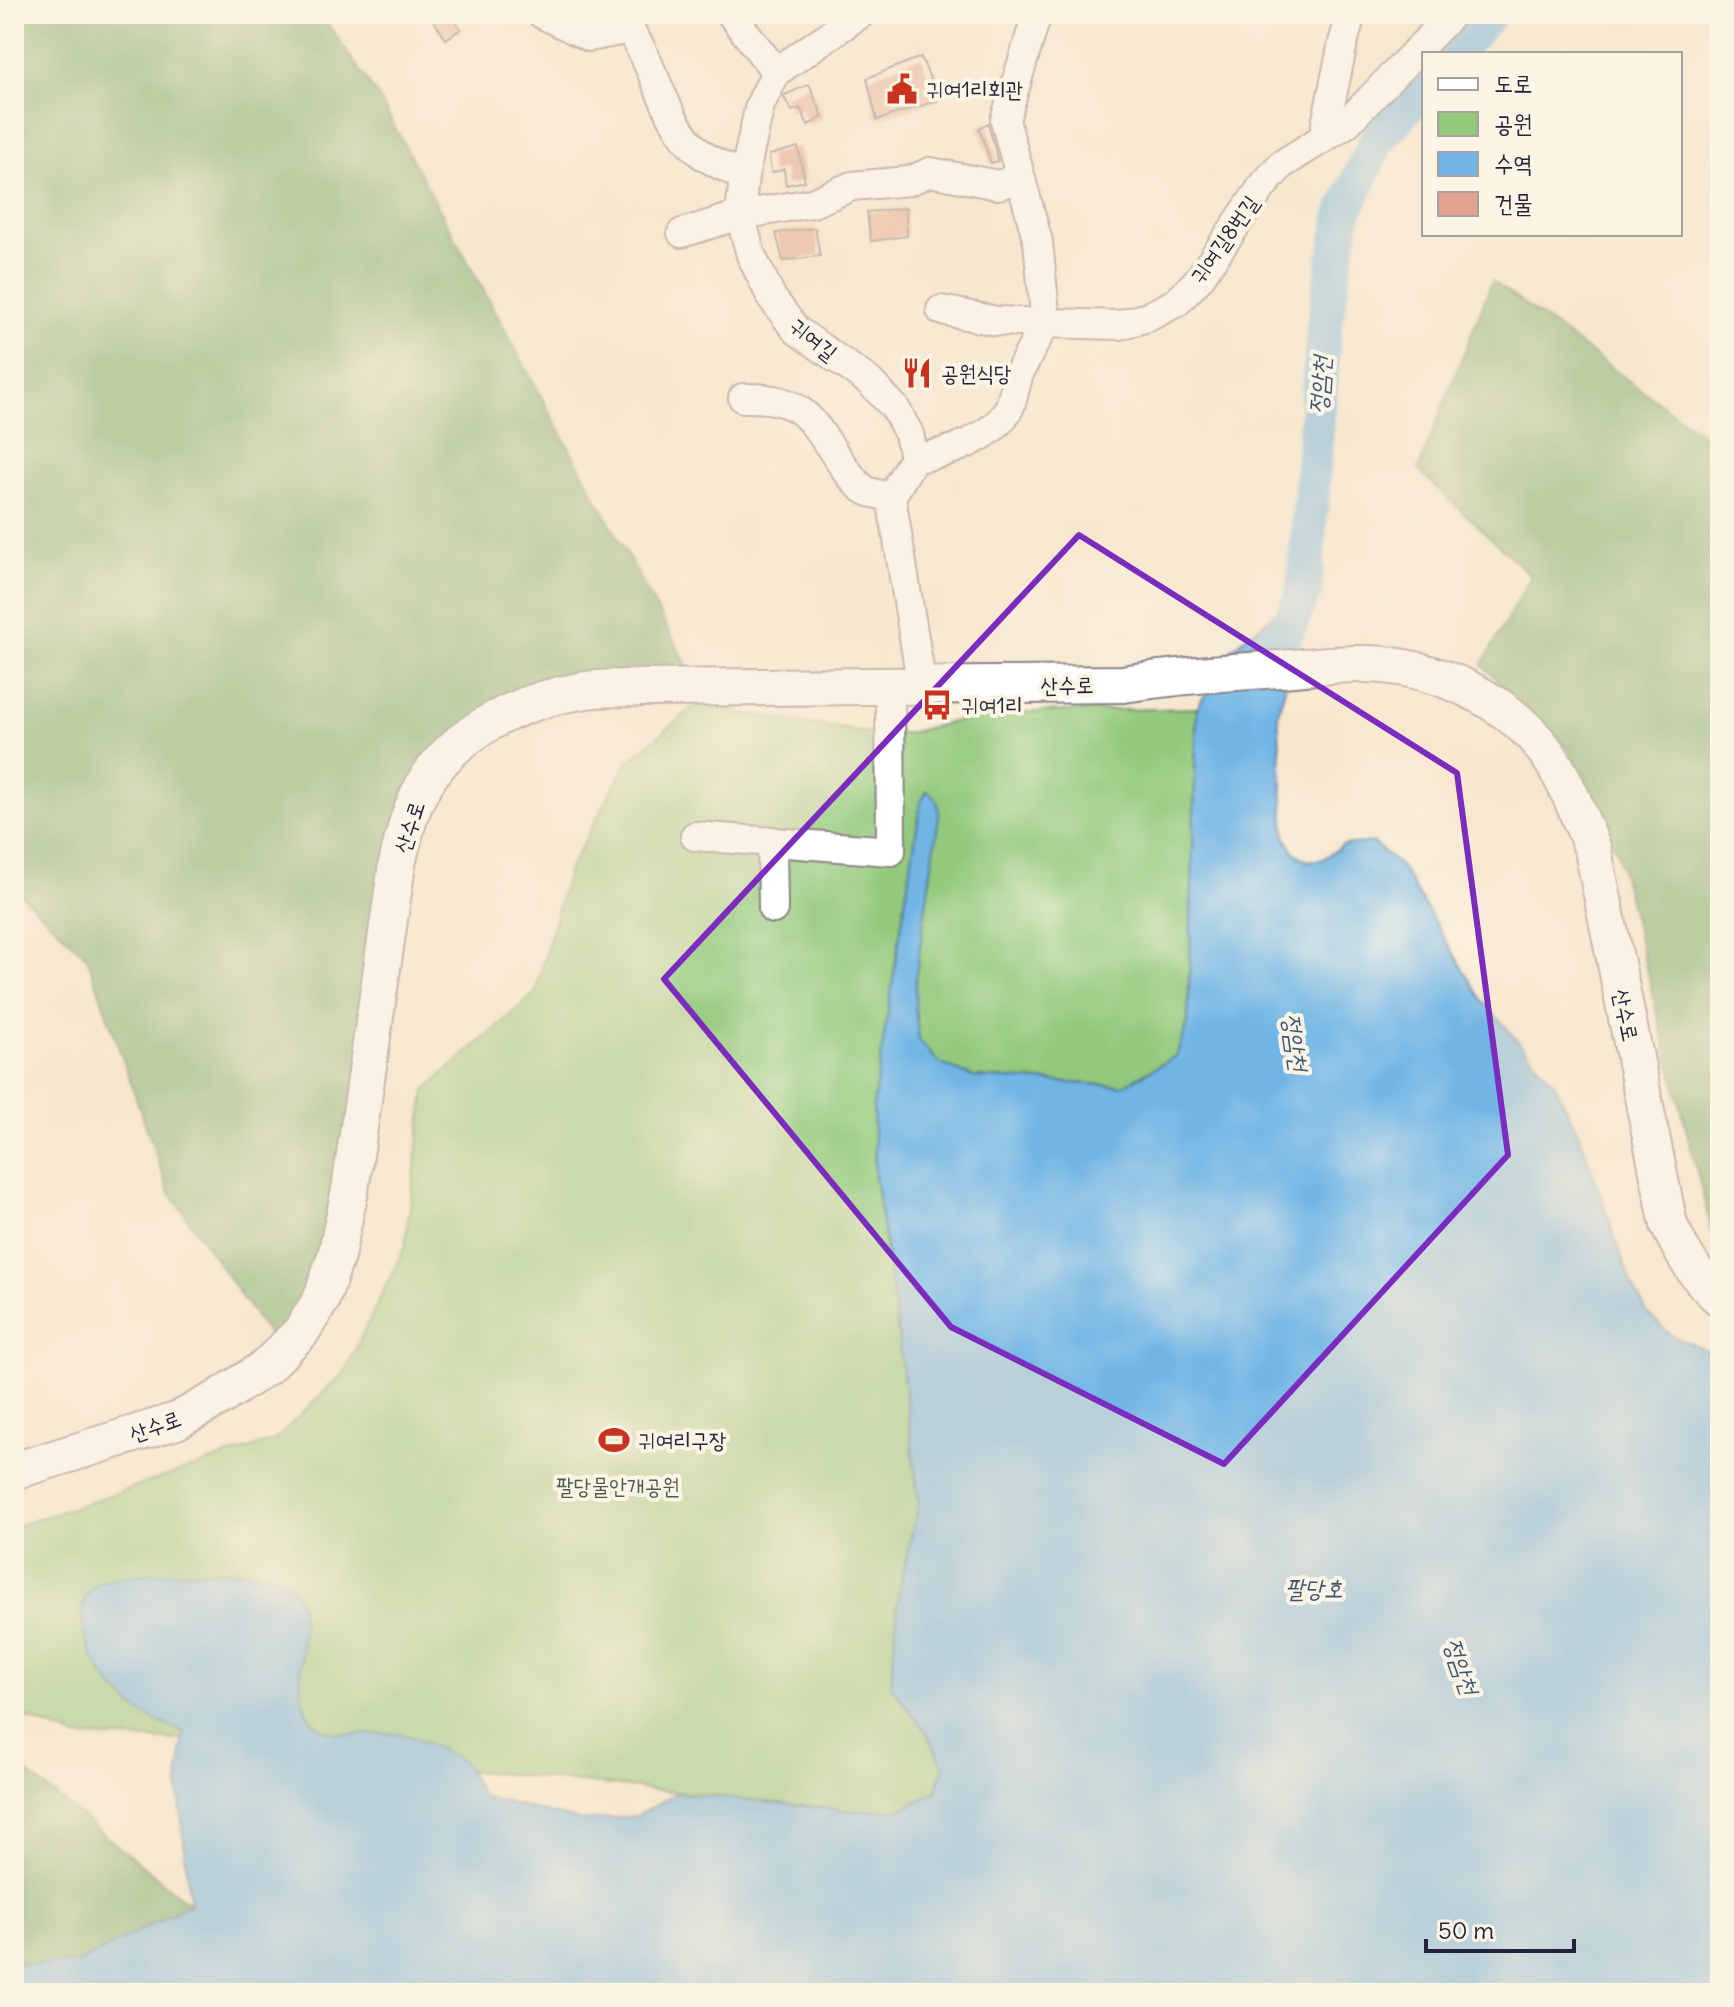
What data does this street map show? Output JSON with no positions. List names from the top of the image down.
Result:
{
  "streets": {
    "main road": ["산수로"],
    "street": ["귀여길8번길", "귀여길"]
  },
  "water": ["정암천", "팔당호"],
  "parks": ["팔당물안개공원"],
  "places": {
    "public building": ["귀여1리회관"],
    "restaurant": ["공원식당"],
    "bus stop": ["귀여1리"],
    "sports": ["귀여리구장"]
  },
  "legend": [
    "도로",
    "공원",
    "수역",
    "건물"
  ],
  "scale_bar": "50 m"
}
